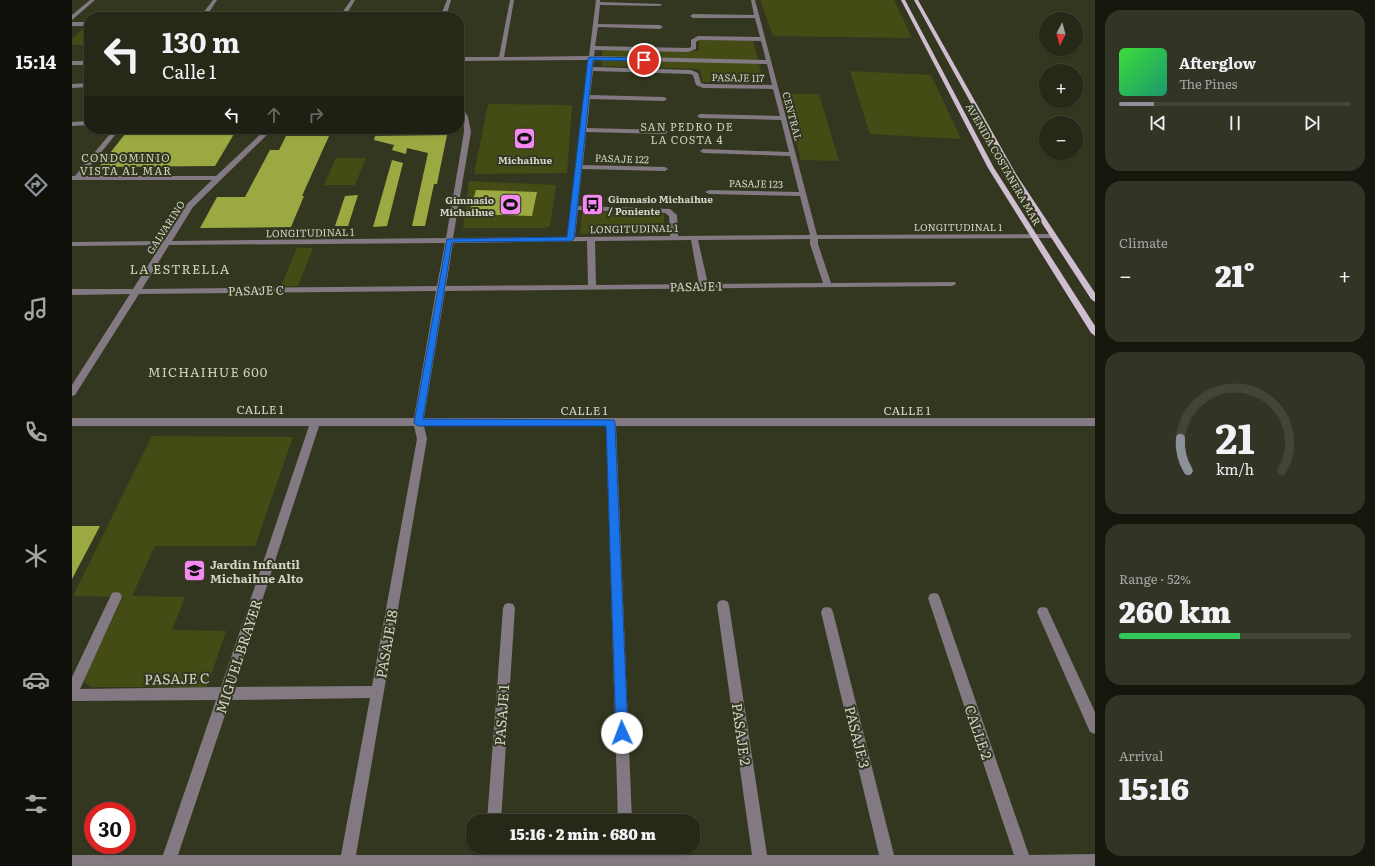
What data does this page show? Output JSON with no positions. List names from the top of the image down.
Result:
{
  "streets": {
    "main road": ["AVENIDA COSTANERA MAR"],
    "street": [
      "PASAJE 117",
      "CENTRAL",
      "PASAJE 122",
      "PASAJE 123",
      "LONGITUDINAL 1",
      "GALVARINO",
      "PASAJE 1",
      "PASAJE C",
      "CALLE 1",
      "PASAJE 18",
      "MIGUEL BRAYER",
      "CALLE 2",
      "PASAJE 2",
      "PASAJE 3"
    ]
  },
  "crossings": [
    ["PASAJE 117", "CENTRAL"],
    ["CENTRAL", "PASAJE 123"],
    ["CENTRAL", "LONGITUDINAL 1"],
    ["CENTRAL", "PASAJE 1"],
    ["AVENIDA COSTANERA MAR", "LONGITUDINAL 1"],
    ["LONGITUDINAL 1", "GALVARINO"],
    ["LONGITUDINAL 1", "PASAJE 18"],
    ["GALVARINO", "PASAJE C"],
    ["PASAJE 1", "PASAJE C"],
    ["PASAJE 1", "PASAJE 18"],
    ["PASAJE C", "PASAJE 18"],
    ["PASAJE C", "MIGUEL BRAYER"],
    ["CALLE 1", "PASAJE 18"],
    ["CALLE 1", "MIGUEL BRAYER"]
  ],
  "districts": [
    "SAN PEDRO DE LA COSTA 4",
    "CONDOMINIO VISTA AL MAR",
    "LA ESTRELLA",
    "MICHAIHUE 600"
  ],
  "places": {
    "sports": ["Michaihue", "Gimnasio Michaihue"],
    "bus stop": ["Gimnasio Michaihue / Poniente"],
    "school or university": ["Jardín Infantil Michaihue Alto"]
  },
  "north": "bottom",
  "page": {
    "tabs": "15:14",
    "map_buttons": ["+", "−"],
    "turn": ["130 m", "Calle 1"],
    "song": ["Afterglow", "The Pines"],
    "tile": [
      "Climate",
      ["Range · 52%", "260 km"],
      ["Arrival", "15:16"]
    ],
    "heat": ["−", "21°", "+"],
    "limit": "30",
    "trip": "15:16 · 2 min · 680 m",
    "gauge": ["21", "km/h"]
  }
}
